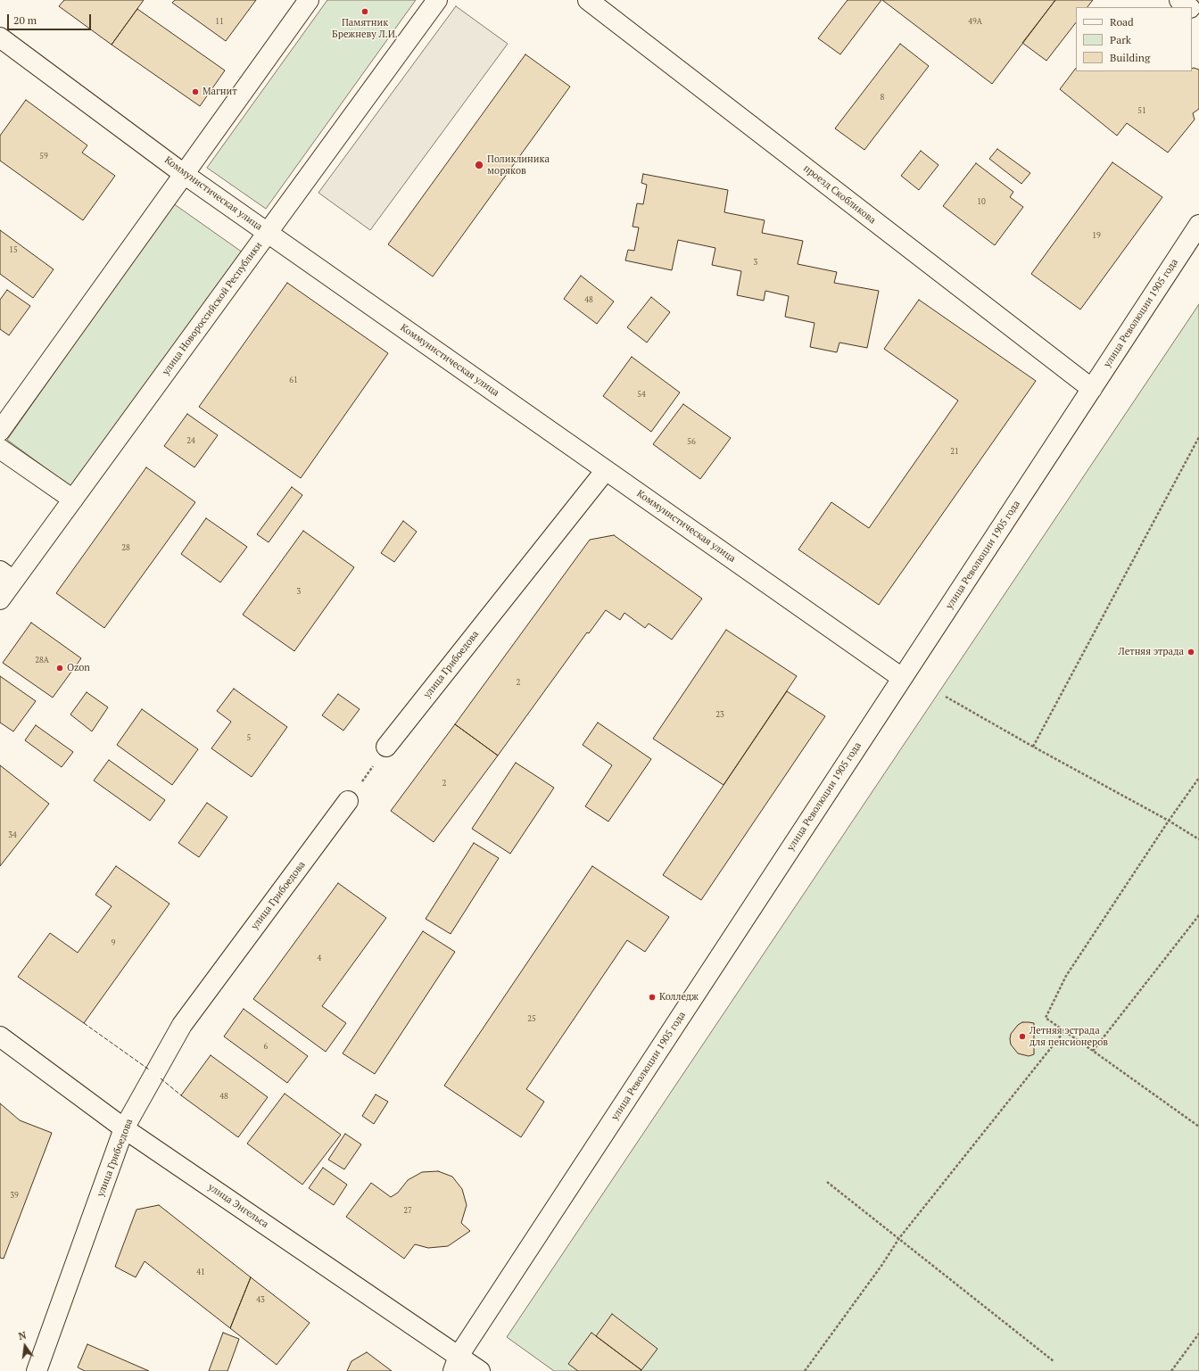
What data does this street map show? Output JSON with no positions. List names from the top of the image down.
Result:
{
  "streets": {
    "street": [
      "Коммунистическая улица",
      "проезд Скобликова",
      "улица Новороссийской Республики",
      "улица Революции 1905 года",
      "улица Грибоедова",
      "улица Энгельса"
    ]
  },
  "crossings": [
    ["Коммунистическая улица", "улица Новороссийской Республики"],
    ["Коммунистическая улица", "улица Революции 1905 года"],
    ["Коммунистическая улица", "улица Грибоедова"],
    ["проезд Скобликова", "улица Революции 1905 года"],
    ["улица Революции 1905 года", "улица Энгельса"],
    ["улица Грибоедова", "улица Энгельса"]
  ],
  "places": [
    "Памятник Брежневу Л.И.",
    "Магнит",
    "Поликлиника моряков",
    "Летняя этрада",
    "Ozon",
    "Колледж",
    "Летняя эстрада для пенсионеров"
  ],
  "house_numbers": [
    "11",
    "49А",
    "8",
    "51",
    "59",
    "10",
    "19",
    "15",
    "3",
    "48",
    "61",
    "54",
    "24",
    "56",
    "21",
    "28",
    "3",
    "28А",
    "2",
    "23",
    "5",
    "2",
    "34",
    "9",
    "4",
    "25",
    "6",
    "48",
    "39",
    "27",
    "41",
    "43"
  ],
  "legend": ["Road", "Park", "Building"],
  "scale_bar": "20 m",
  "north": "top"
}
